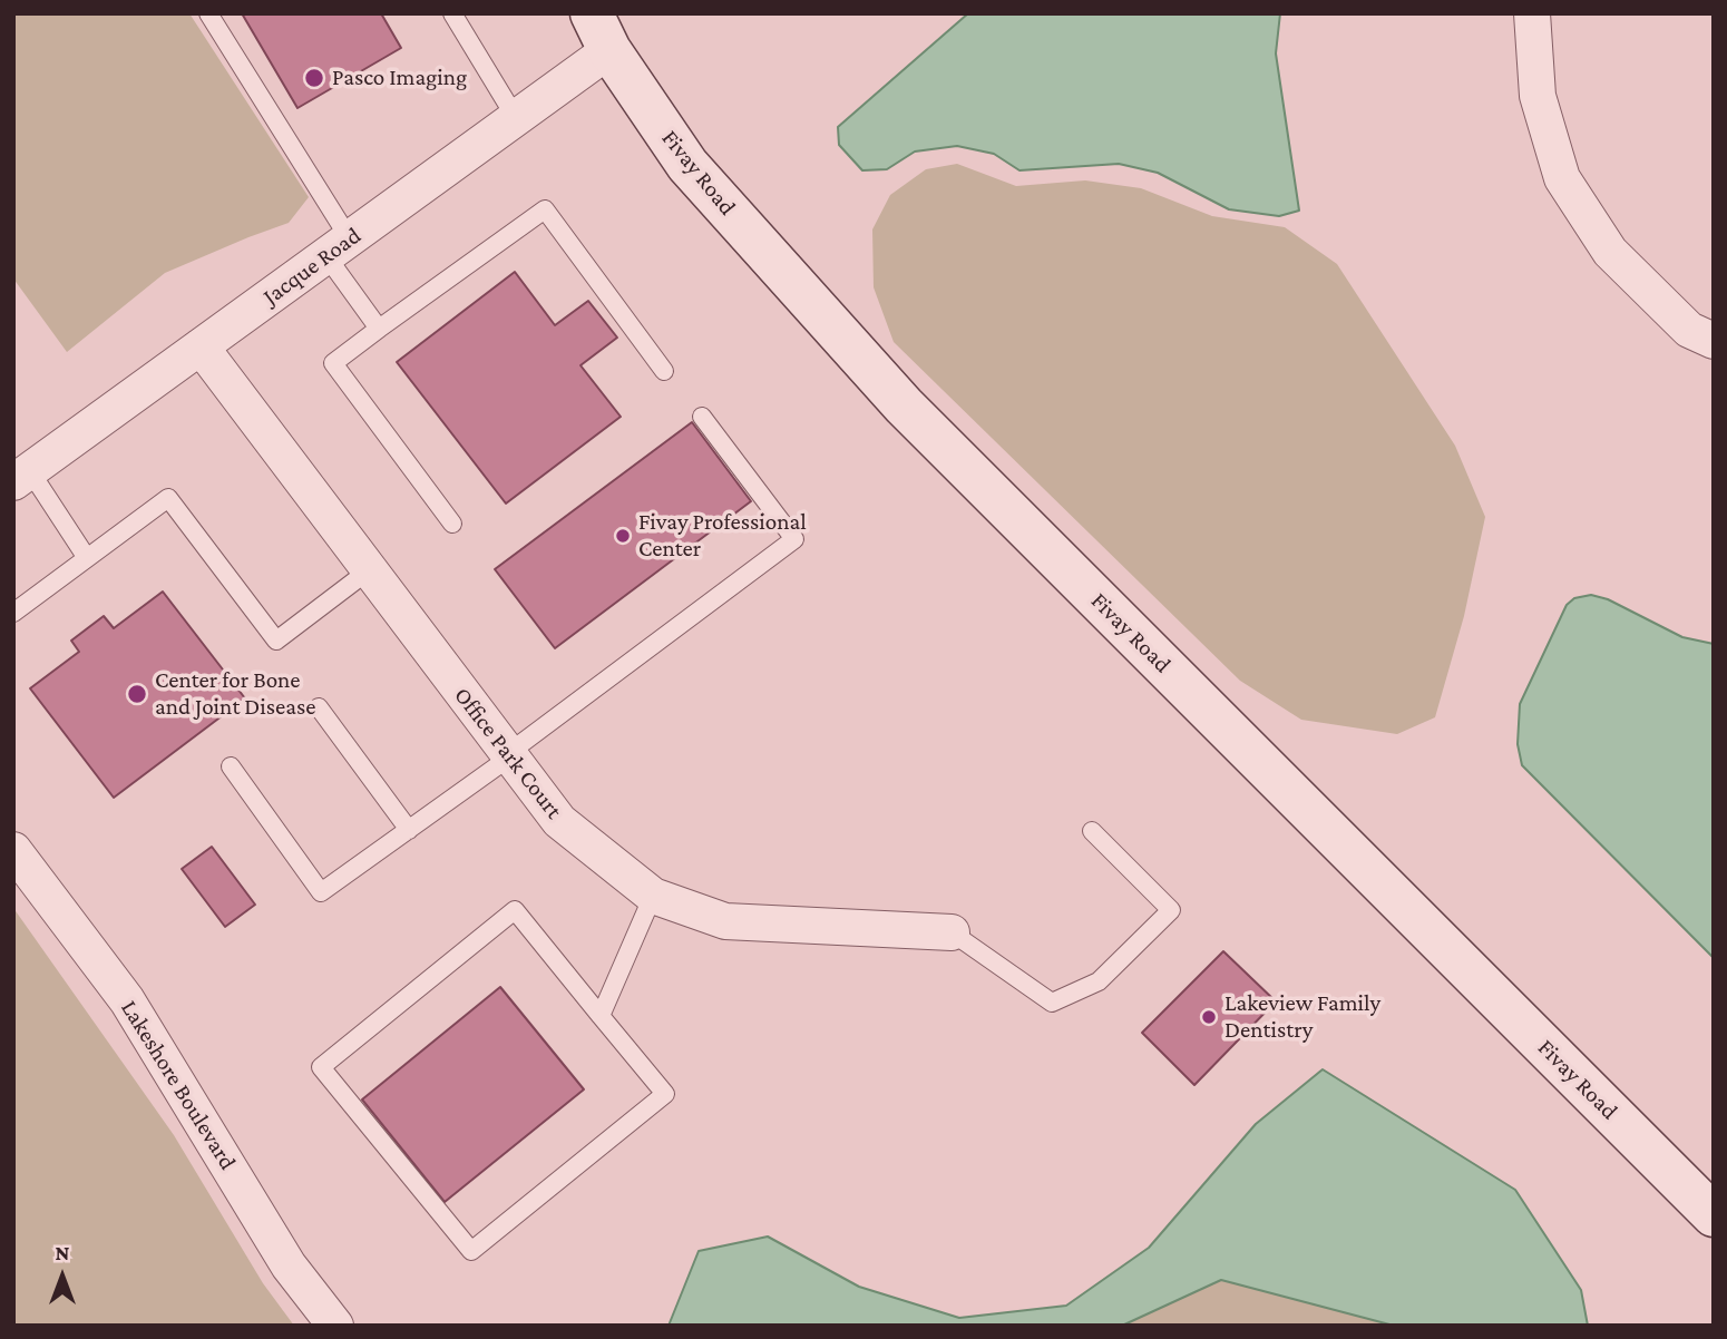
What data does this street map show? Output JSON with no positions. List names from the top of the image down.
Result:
{
  "streets": {
    "street": [
      "Fivay Road",
      "Jacque Road",
      "Office Park Court",
      "Lakeshore Boulevard"
    ]
  },
  "crossings": [
    ["Fivay Road", "Jacque Road"],
    ["Jacque Road", "Office Park Court"]
  ],
  "places": [
    "Pasco Imaging",
    "Fivay Professional Center",
    "Center for Bone and Joint Disease",
    "Lakeview Family Dentistry"
  ],
  "north": "top"
}
